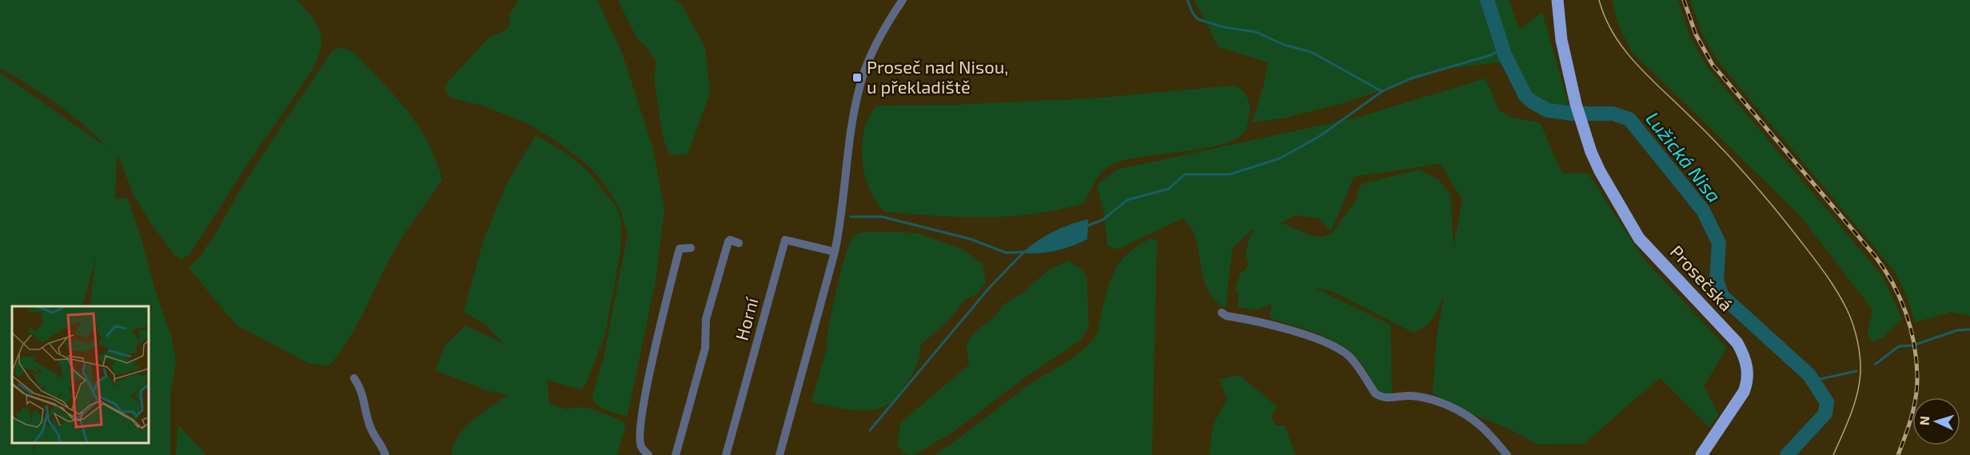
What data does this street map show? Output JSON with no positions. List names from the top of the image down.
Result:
{
  "streets": {
    "main road": ["Prosečská"],
    "street": ["Horní"]
  },
  "water": ["Lužická Nisa"],
  "places": {
    "transit": ["Proseč nad Nisou, u překladiště"]
  },
  "north": "left"
}
